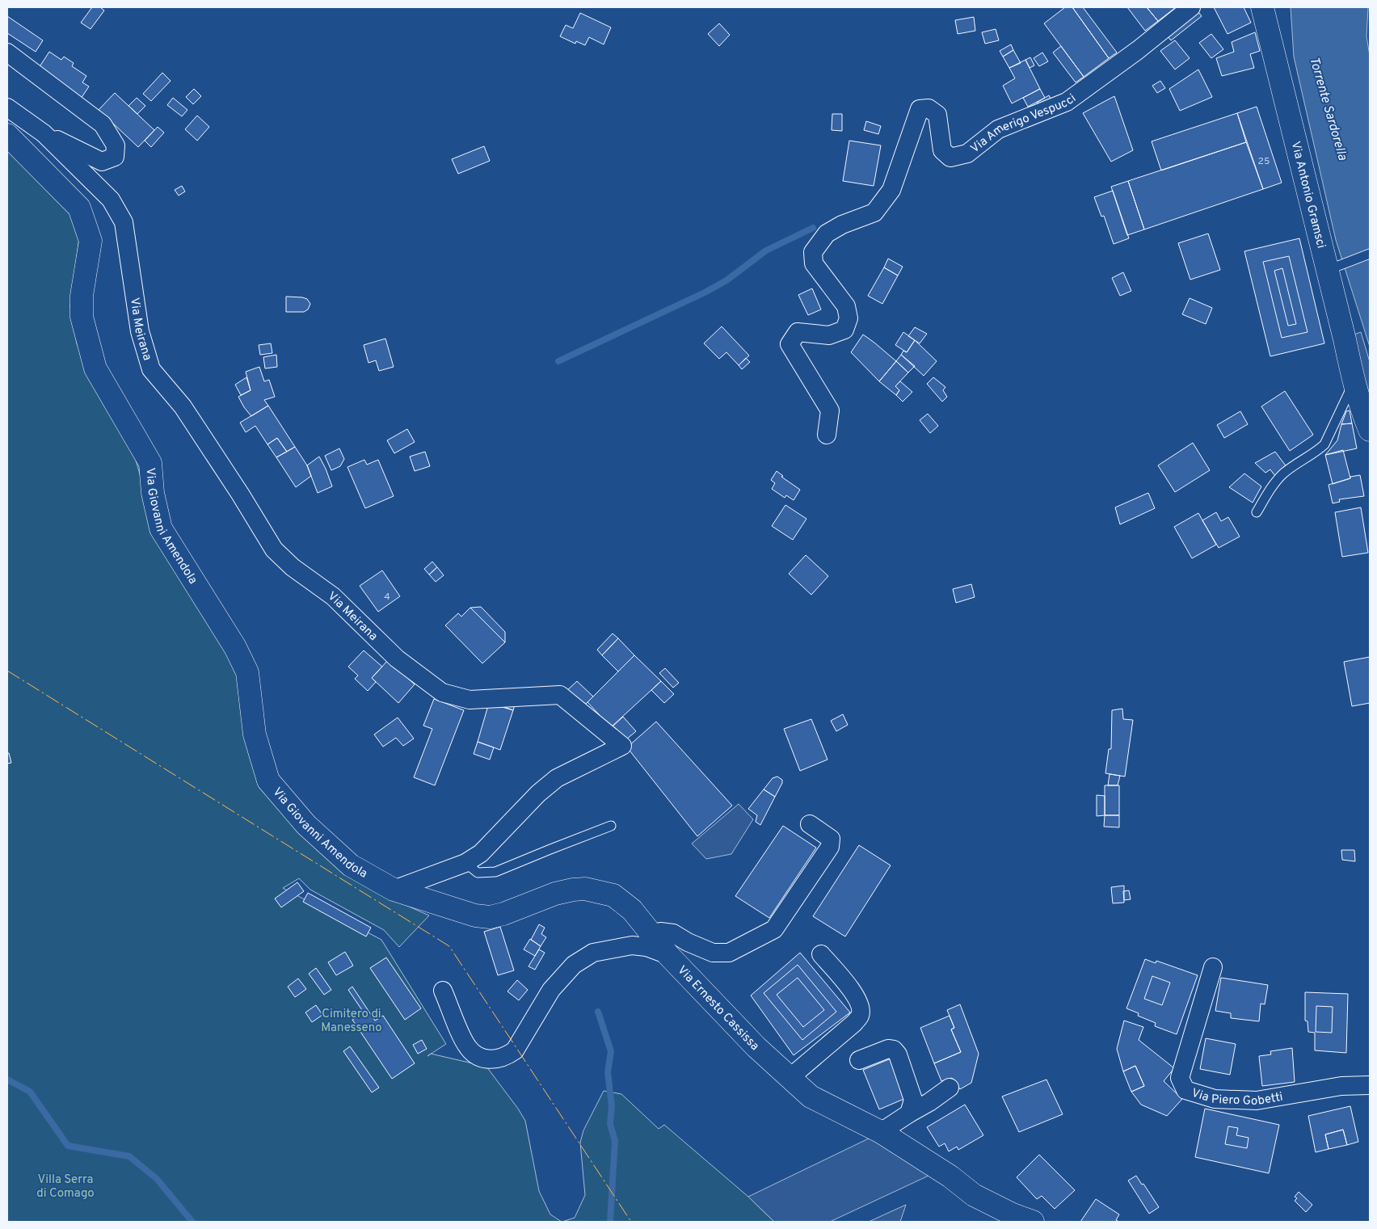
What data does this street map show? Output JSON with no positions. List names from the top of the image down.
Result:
{
  "streets": {
    "street": [
      "Via Amerigo Vespucci",
      "Via Antonio Gramsci",
      "Via Meirana",
      "Via Giovanni Amendola",
      "Via Ernesto Cassissa",
      "Via Piero Gobetti"
    ]
  },
  "crossings": [
    ["Via Meirana", "Via Giovanni Amendola"],
    ["Via Meirana", "Via Ernesto Cassissa"],
    ["Via Giovanni Amendola", "Via Ernesto Cassissa"]
  ],
  "water": ["Torrente Sardorella"],
  "parks": ["Cimitero di Manesseno", "Villa Serra di Comago"],
  "house_numbers": ["25", "4"]
}
